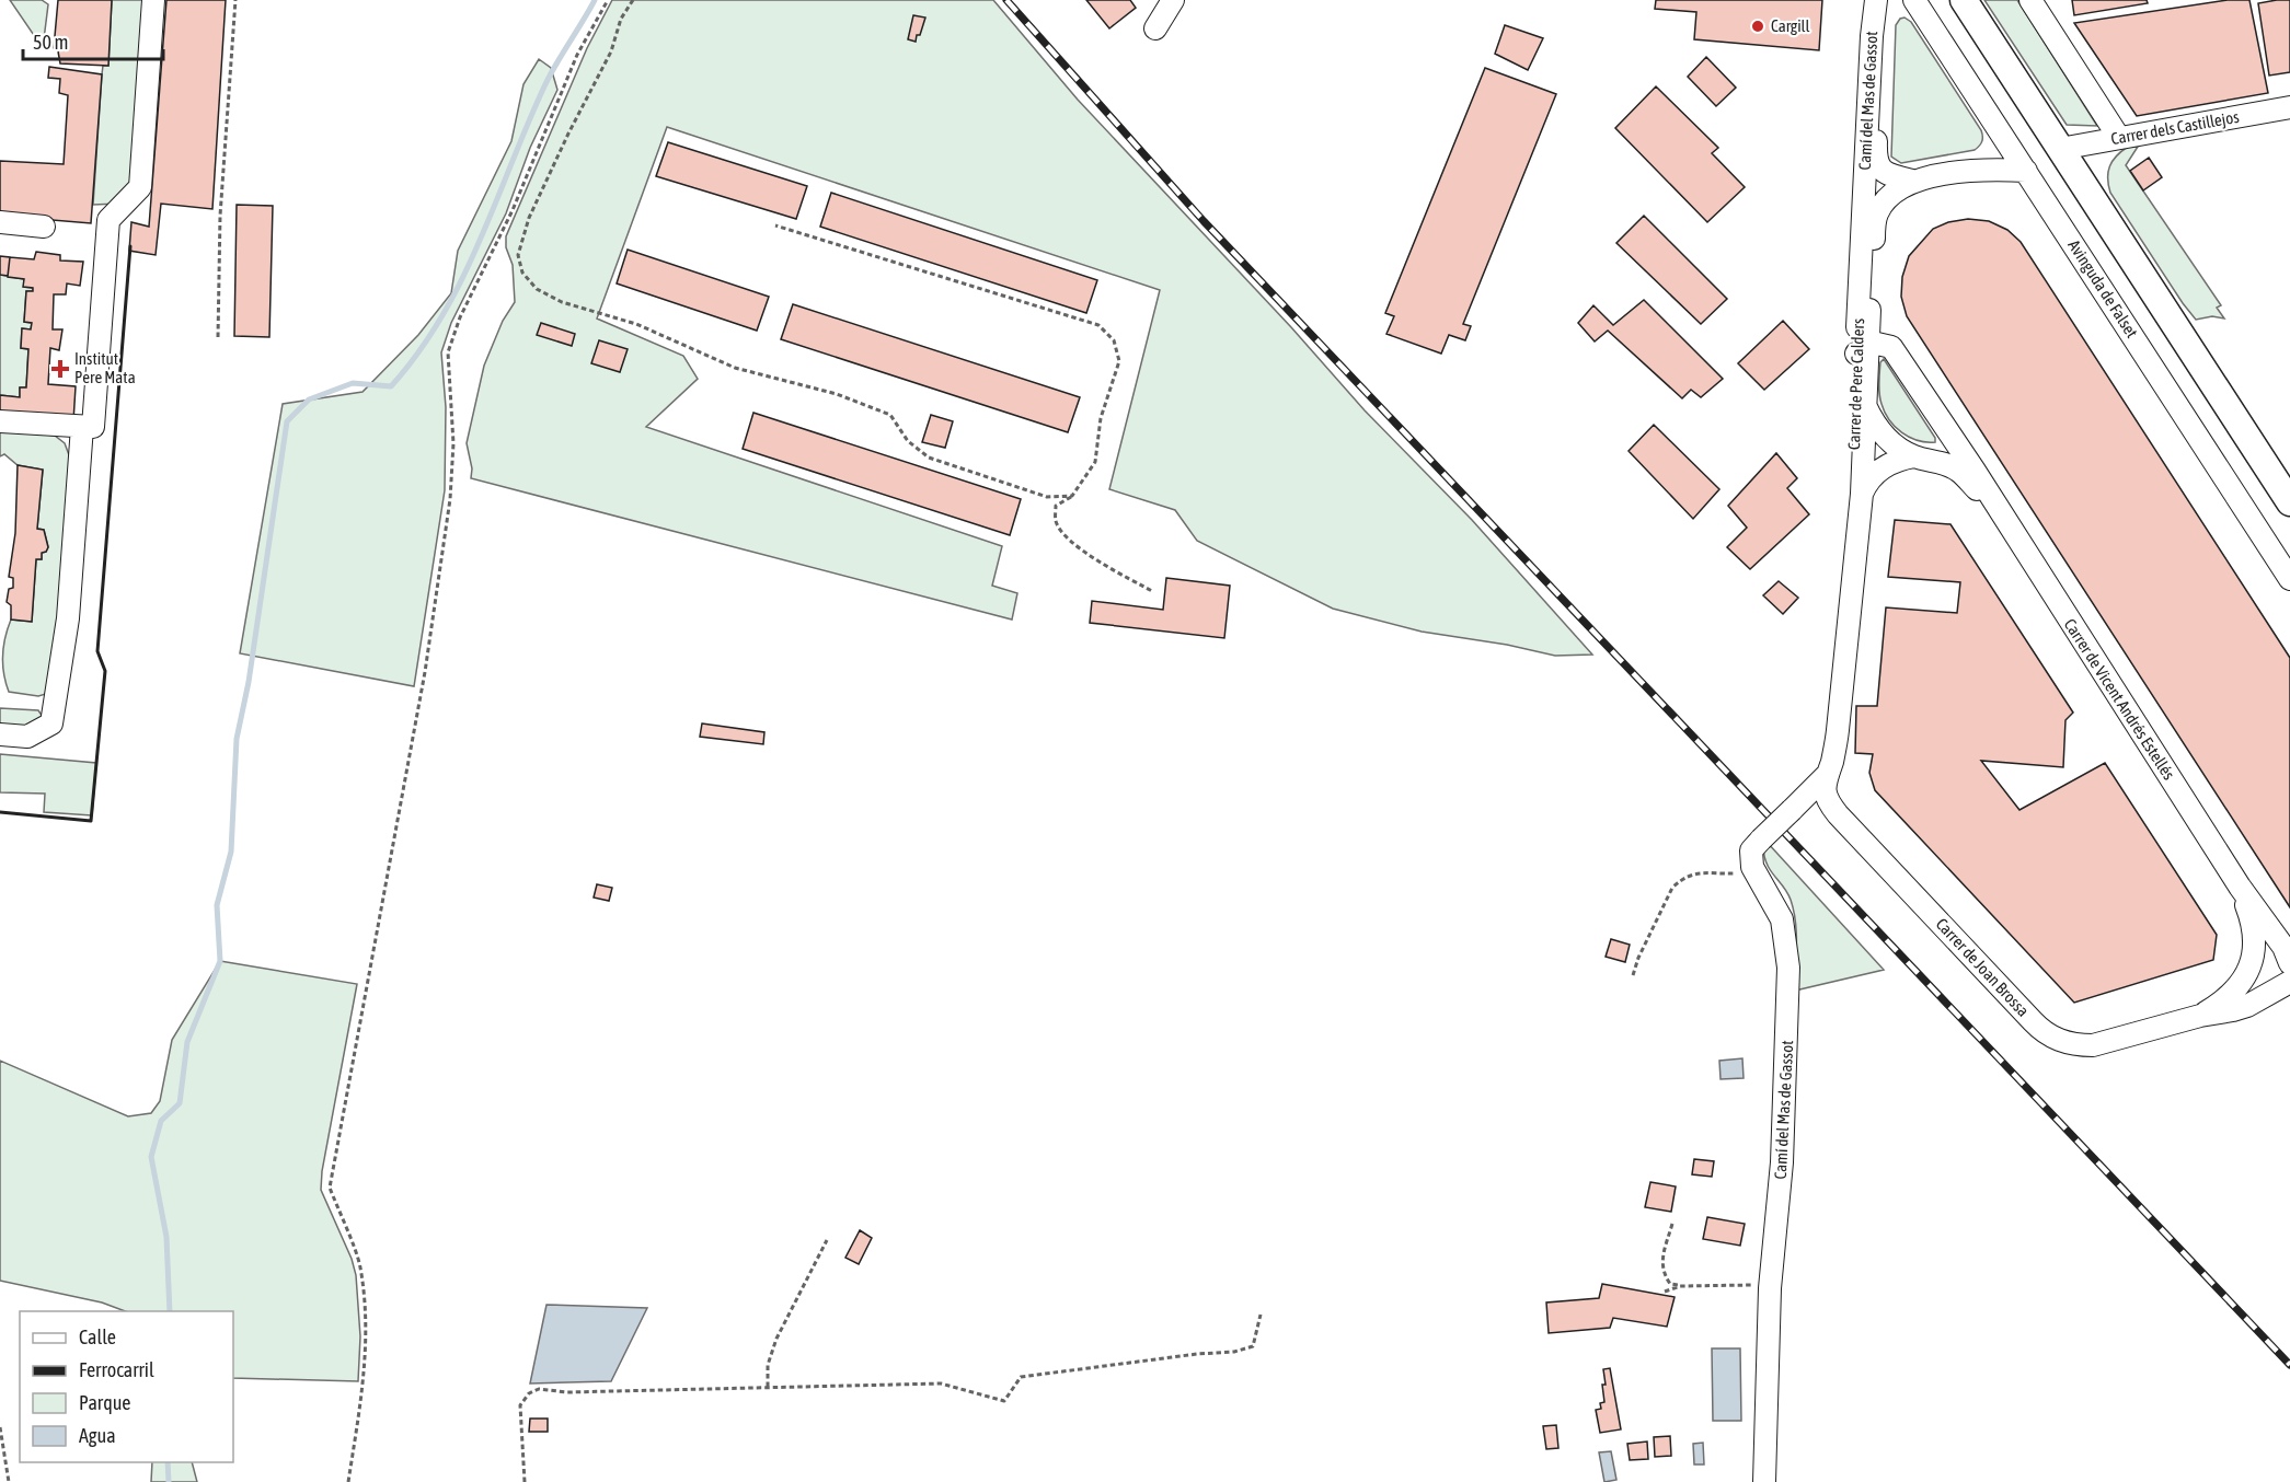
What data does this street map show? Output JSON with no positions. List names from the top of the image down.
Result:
{
  "streets": {
    "street": [
      "Camí del Mas de Gassot",
      "Carrer dels Castillejos",
      "Avinguda de Falset",
      "Carrer de Pere Calders",
      "Carrer de Vicent Andrés Estellés",
      "Carrer de Joan Brossa"
    ]
  },
  "crossings": [
    ["Camí del Mas de Gassot", "Carrer de Pere Calders"],
    ["Avinguda de Falset", "Carrer de Pere Calders"],
    ["Carrer de Pere Calders", "Carrer de Vicent Andrés Estellés"],
    ["Carrer de Pere Calders", "Carrer de Joan Brossa"]
  ],
  "places": {
    "other": ["Cargill"],
    "health": ["Institut Pere Mata"]
  },
  "legend": [
    "Calle",
    "Ferrocarril",
    "Parque",
    "Agua"
  ],
  "scale_bar": "50 m"
}
